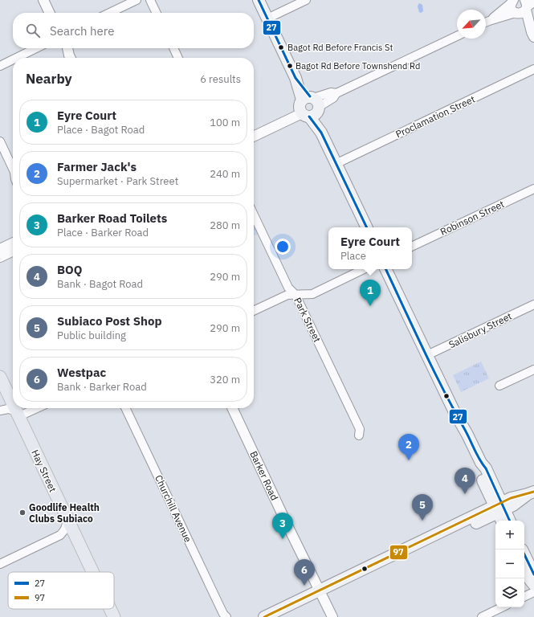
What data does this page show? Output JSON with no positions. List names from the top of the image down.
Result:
{
  "streets": {
    "main road": ["Hay Street"],
    "street": [
      "Proclamation Street",
      "Robinson Street",
      "Park Street",
      "Salisbury Street",
      "Barker Road",
      "Churchill Avenue"
    ]
  },
  "places": ["Bagot Rd Before Francis St", "Bagot Rd Before Townshend Rd", "Goodlife Health Clubs Subiaco"],
  "lines": ["transit line 27", "transit line 97"],
  "legend": ["27", "97"],
  "north": "bottom left",
  "page": {
    "search": "Search here",
    "heading": ["Nearby", "6 results"],
    "list": [
      {
        "mark": "1",
        "name": "Eyre Court",
        "note": "Place · Bagot Road",
        "value": "100 m"
      },
      {
        "mark": "2",
        "name": "Farmer Jack's",
        "note": "Supermarket · Park Street",
        "value": "240 m"
      },
      {
        "mark": "3",
        "name": "Barker Road Toilets",
        "note": "Place · Barker Road",
        "value": "280 m"
      },
      {
        "mark": "4",
        "name": "BOQ",
        "note": "Bank · Bagot Road",
        "value": "290 m"
      },
      {
        "mark": "5",
        "name": "Subiaco Post Shop",
        "note": "Public building",
        "value": "290 m"
      },
      {
        "mark": "6",
        "name": "Westpac",
        "note": "Bank · Barker Road",
        "value": "320 m"
      }
    ],
    "popup": ["Eyre Court", "Place"],
    "pins": [
      "1",
      "2",
      "4",
      "5",
      "3",
      "6"
    ],
    "map_buttons": ["+", "−"]
  }
}
